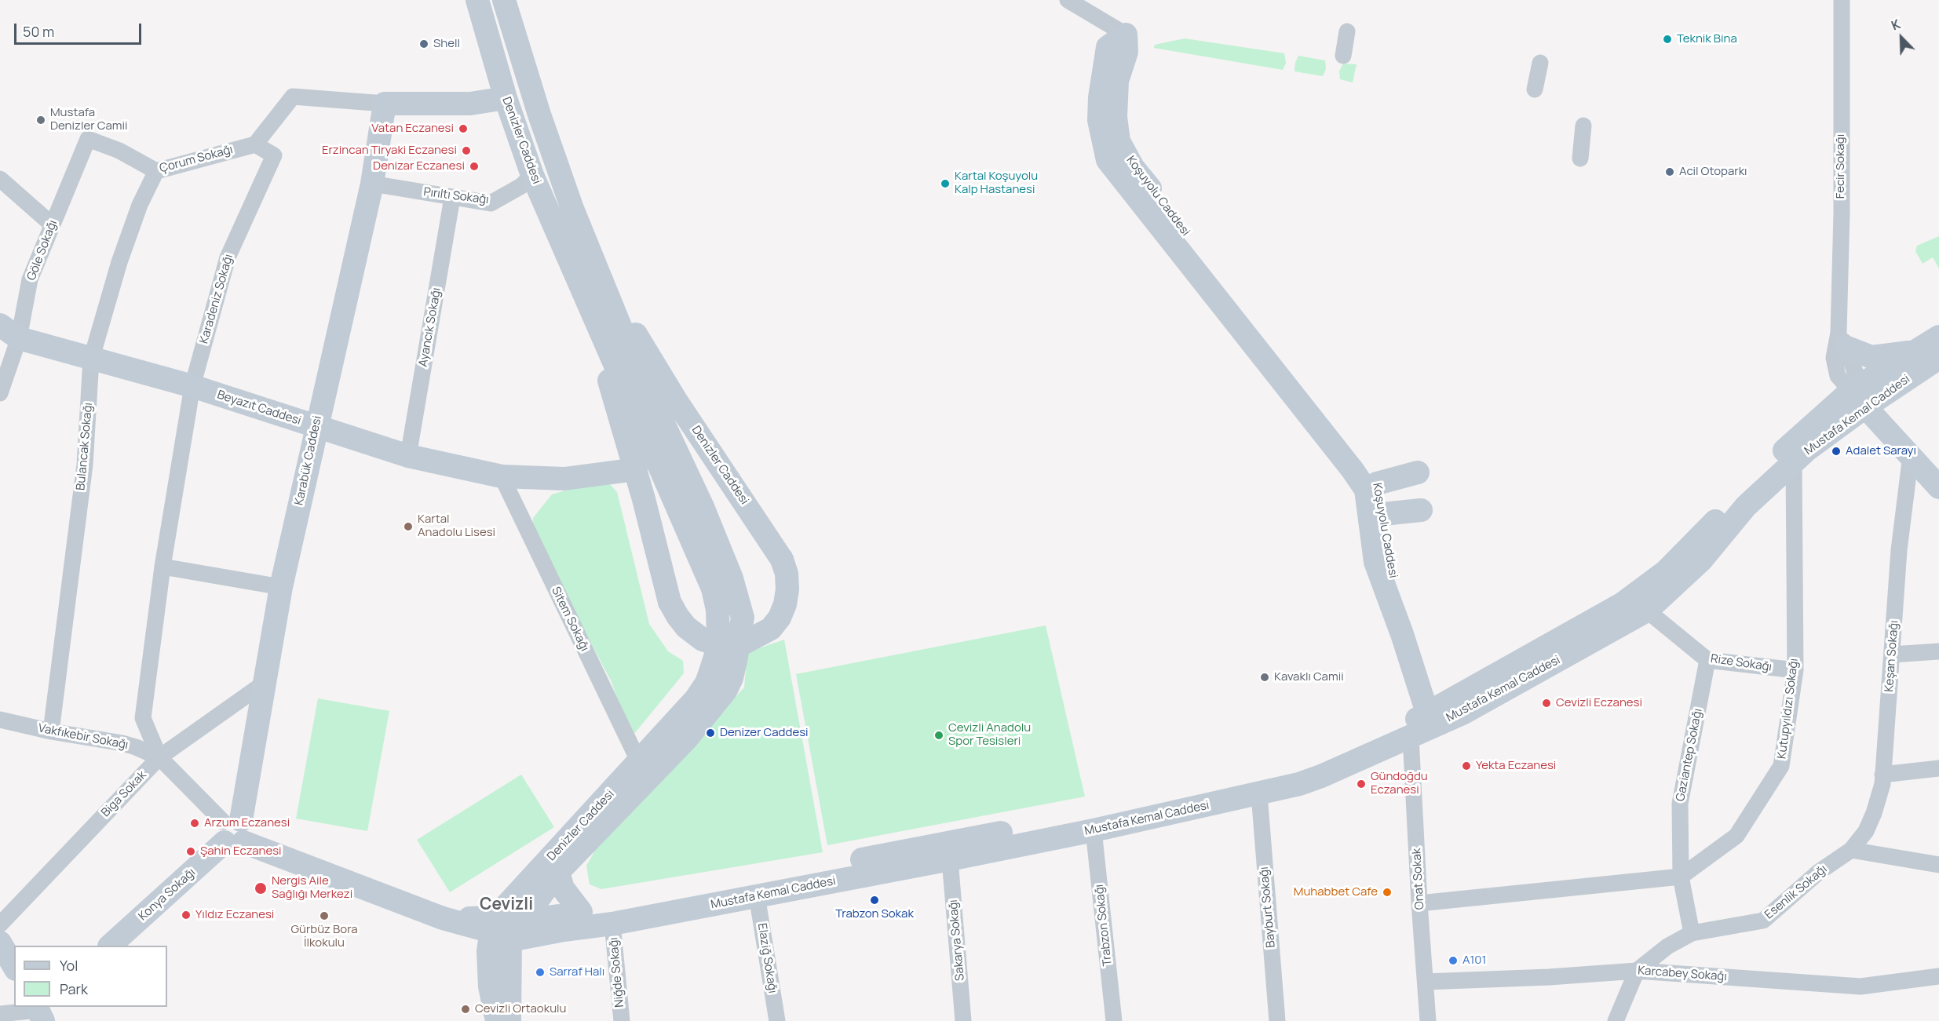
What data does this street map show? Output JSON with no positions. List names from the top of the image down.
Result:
{
  "streets": {
    "street": [
      "Denizler Caddesi",
      "Çorum Sokağı",
      "Fecir Sokağı",
      "Pırıltı Sokağı",
      "Koşuyolu Caddesi",
      "Göle Sokağı",
      "Karadeniz Sokağı",
      "Ayancık Sokağı",
      "Beyazıt Caddesi",
      "Mustafa Kemal Caddesi",
      "Bulancak Sokağı",
      "Karabük Caddesi",
      "Sitem Sokağı",
      "Keşan Sokağı",
      "Rize Sokağı",
      "Kutupyıldızı Sokağı",
      "Vakfıkebir Sokağı",
      "Gaziantep Sokağı",
      "Biga Sokak",
      "Onat Sokak",
      "Esenlik Sokağı",
      "Konya Sokağı",
      "Bayburt Sokağı",
      "Trabzon Sokağı",
      "Sakarya Sokağı",
      "Elaziğ Sokağı",
      "Niğde Sokağı",
      "Karcabey Sokağı"
    ]
  },
  "crossings": [
    ["Denizler Caddesi", "Pırıltı Sokağı"],
    ["Denizler Caddesi", "Beyazıt Caddesi"],
    ["Denizler Caddesi", "Mustafa Kemal Caddesi"],
    ["Denizler Caddesi", "Sitem Sokağı"],
    ["Çorum Sokağı", "Göle Sokağı"],
    ["Çorum Sokağı", "Karadeniz Sokağı"],
    ["Çorum Sokağı", "Bulancak Sokağı"],
    ["Fecir Sokağı", "Mustafa Kemal Caddesi"],
    ["Pırıltı Sokağı", "Ayancık Sokağı"],
    ["Pırıltı Sokağı", "Karabük Caddesi"],
    ["Koşuyolu Caddesi", "Mustafa Kemal Caddesi"],
    ["Göle Sokağı", "Beyazıt Caddesi"],
    ["Karadeniz Sokağı", "Beyazıt Caddesi"],
    ["Karadeniz Sokağı", "Vakfıkebir Sokağı"],
    ["Karadeniz Sokağı", "Biga Sokak"],
    ["Ayancık Sokağı", "Beyazıt Caddesi"],
    ["Beyazıt Caddesi", "Bulancak Sokağı"],
    ["Beyazıt Caddesi", "Karabük Caddesi"],
    ["Beyazıt Caddesi", "Sitem Sokağı"],
    ["Mustafa Kemal Caddesi", "Rize Sokağı"],
    ["Mustafa Kemal Caddesi", "Kutupyıldızı Sokağı"],
    ["Mustafa Kemal Caddesi", "Onat Sokak"],
    ["Mustafa Kemal Caddesi", "Bayburt Sokağı"],
    ["Mustafa Kemal Caddesi", "Trabzon Sokağı"],
    ["Mustafa Kemal Caddesi", "Sakarya Sokağı"],
    ["Mustafa Kemal Caddesi", "Elaziğ Sokağı"],
    ["Mustafa Kemal Caddesi", "Niğde Sokağı"],
    ["Bulancak Sokağı", "Vakfıkebir Sokağı"],
    ["Karabük Caddesi", "Vakfıkebir Sokağı"],
    ["Karabük Caddesi", "Biga Sokak"],
    ["Karabük Caddesi", "Konya Sokağı"],
    ["Keşan Sokağı", "Esenlik Sokağı"],
    ["Rize Sokağı", "Kutupyıldızı Sokağı"],
    ["Rize Sokağı", "Gaziantep Sokağı"],
    ["Kutupyıldızı Sokağı", "Gaziantep Sokağı"],
    ["Vakfıkebir Sokağı", "Biga Sokak"],
    ["Vakfıkebir Sokağı", "Konya Sokağı"],
    ["Gaziantep Sokağı", "Esenlik Sokağı"],
    ["Onat Sokak", "Karcabey Sokağı"],
    ["Esenlik Sokağı", "Karcabey Sokağı"]
  ],
  "districts": ["Cevizli"],
  "places": [
    "Teknik Bina",
    "Shell",
    "Mustafa Denizler Camii",
    "Vatan Eczanesi",
    "Erzincan Tiryaki Eczanesi",
    "Denizar Eczanesi",
    "Acil Otoparkı",
    "Kartal Koşuyolu Kalp Hastanesi",
    "Adalet Sarayı",
    "Kartal Anadolu Lisesi",
    "Kavaklı Camii",
    "Cevizli Eczanesi",
    "Denizer Caddesi",
    "Cevizli Anadolu Spor Tesisleri",
    "Yekta Eczanesi",
    "Gündoğdu Eczanesi",
    "Arzum Eczanesi",
    "Şahin Eczanesi",
    "Nergis Aile Sağlığı Merkezi",
    "Muhabbet Cafe",
    "Trabzon Sokak",
    "Yıldız Eczanesi",
    "Gürbüz Bora İlkokulu",
    "A101",
    "Sarraf Halı",
    "Cevizli Ortaokulu"
  ],
  "legend": ["Yol", "Park"],
  "scale_bar": "50 m",
  "north": "top left"
}
